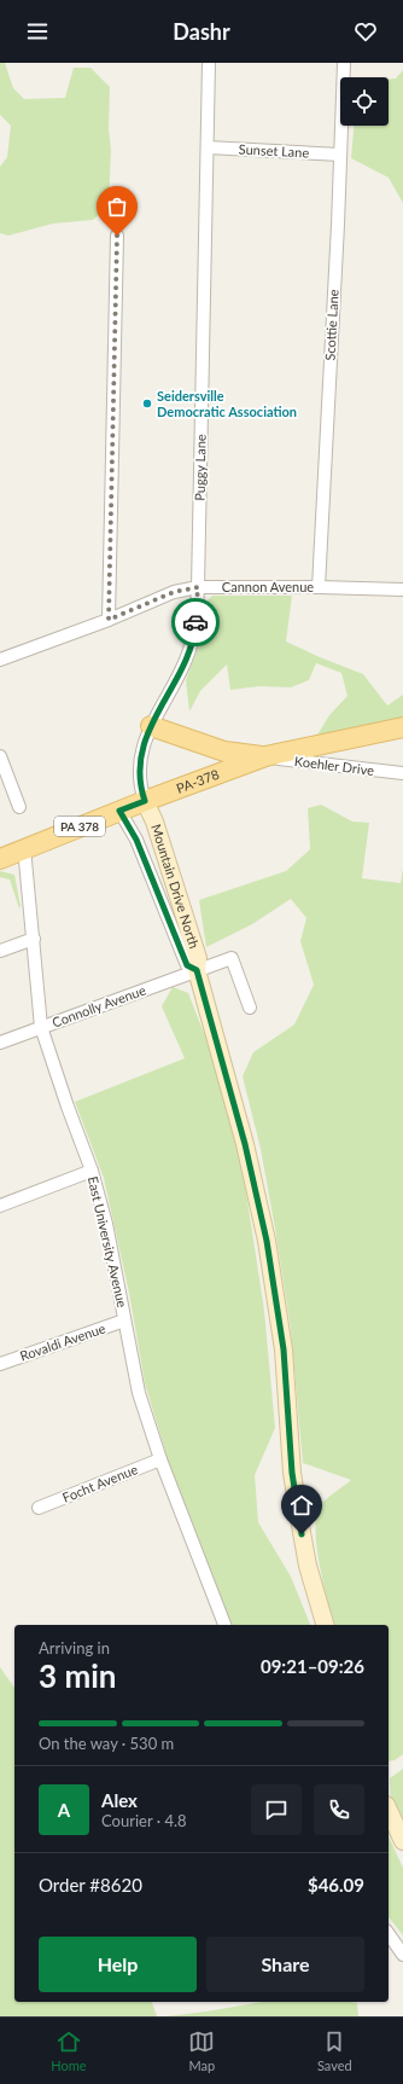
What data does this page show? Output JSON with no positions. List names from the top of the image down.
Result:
{
  "streets": {
    "main road": ["PA-378", "PA 378"],
    "street": [
      "Sunset Lane",
      "Scottie Lane",
      "Puggy Lane",
      "Cannon Avenue",
      "Koehler Drive",
      "Mountain Drive North",
      "Connolly Avenue",
      "East University Avenue",
      "Rovaldi Avenue",
      "Focht Avenue"
    ]
  },
  "crossings": [
    ["Sunset Lane", "Scottie Lane"],
    ["Sunset Lane", "Puggy Lane"],
    ["Scottie Lane", "Cannon Avenue"],
    ["Puggy Lane", "Cannon Avenue"],
    ["Puggy Lane", "PA-378"],
    ["Puggy Lane", "Mountain Drive North"],
    ["Koehler Drive", "PA-378"],
    ["PA-378", "Mountain Drive North"],
    ["PA-378", "East University Avenue"],
    ["Mountain Drive North", "Connolly Avenue"],
    ["Connolly Avenue", "East University Avenue"],
    ["East University Avenue", "Rovaldi Avenue"],
    ["East University Avenue", "Focht Avenue"]
  ],
  "places": ["Seidersville Democratic Association"],
  "page": {
    "header": "Dashr",
    "heading": ["3 min", "Arriving in", "09:21–09:26"],
    "panel": [
      "Alex",
      "Courier · 4.8",
      "Order #8620",
      "$46.09"
    ],
    "bar": "On the way · 530 m",
    "round": "A",
    "buttons": ["Help", "Share"],
    "tabs": ["Home", "Map", "Saved"]
  }
}
